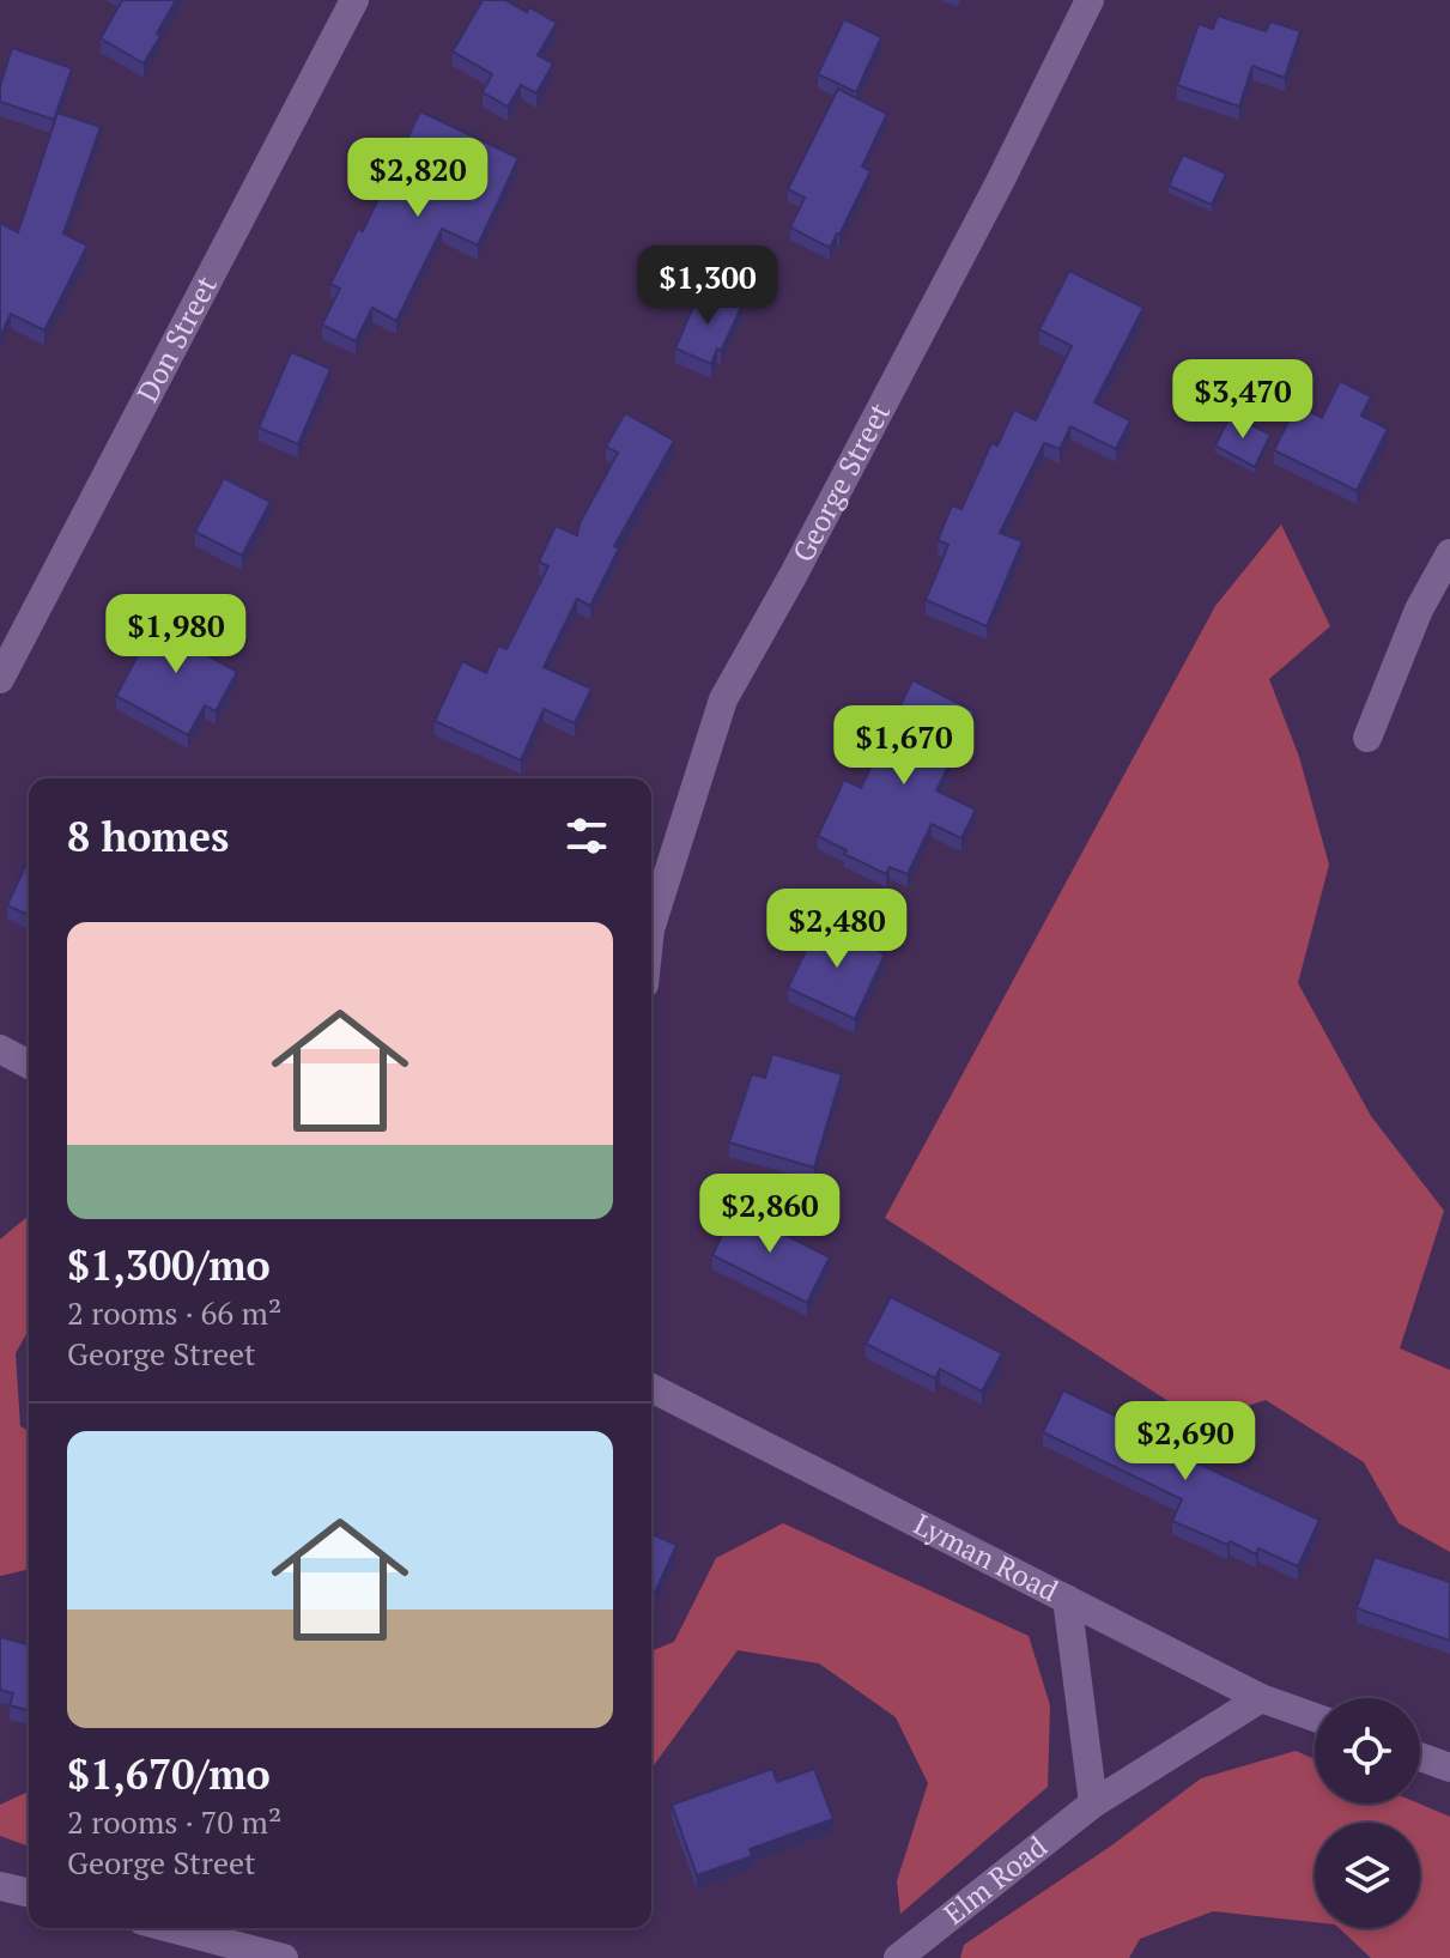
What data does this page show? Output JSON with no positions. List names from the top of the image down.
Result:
{
  "streets": {
    "street": [
      "Don Street",
      "George Street",
      "Lyman Road",
      "Elm Road"
    ]
  },
  "crossings": [
    ["Lyman Road", "Elm Road"]
  ],
  "page": {
    "price": [
      "$2,820",
      "$1,300",
      "$3,470",
      "$1,980",
      "$1,670",
      "$2,480",
      "$2,860",
      "$2,690"
    ],
    "heading": "8 homes",
    "list": [
      {
        "name": "$1,300/mo",
        "note": "2 rooms · 66 m² · George Street"
      },
      {
        "name": "$1,670/mo",
        "note": "2 rooms · 70 m² · George Street"
      }
    ]
  }
}
